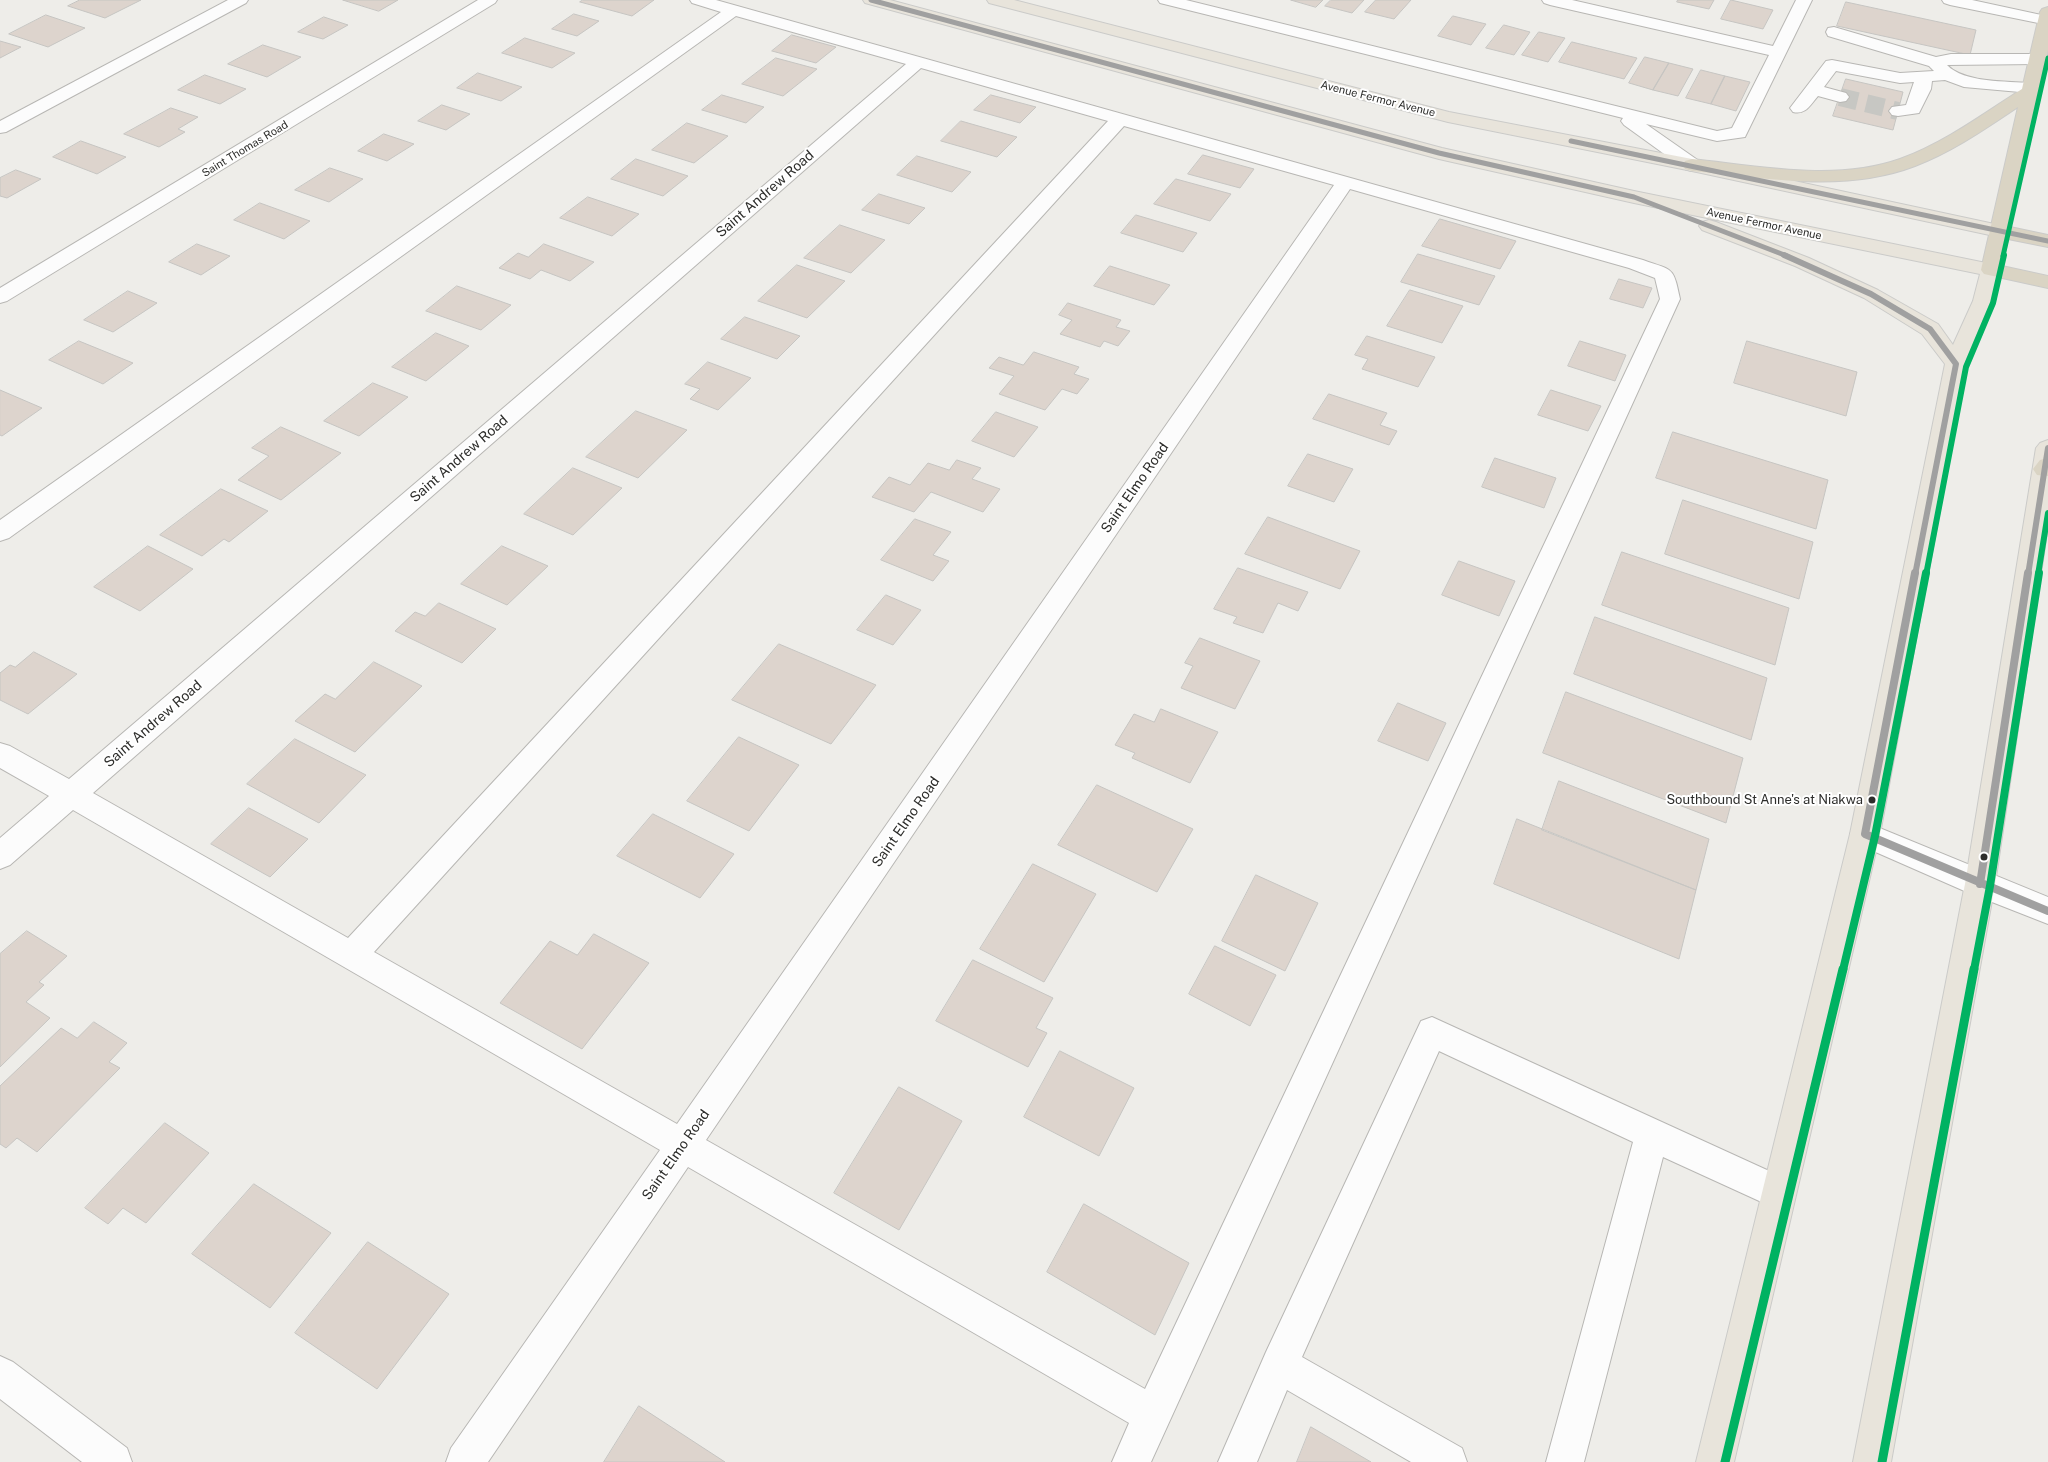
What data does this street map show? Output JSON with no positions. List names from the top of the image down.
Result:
{
  "streets": {
    "main road": ["Avenue Fermor Avenue"],
    "street": ["Saint Thomas Road", "Saint Andrew Road", "Saint Elmo Road"]
  },
  "places": ["Southbound St Anne's at Niakwa"]
}
